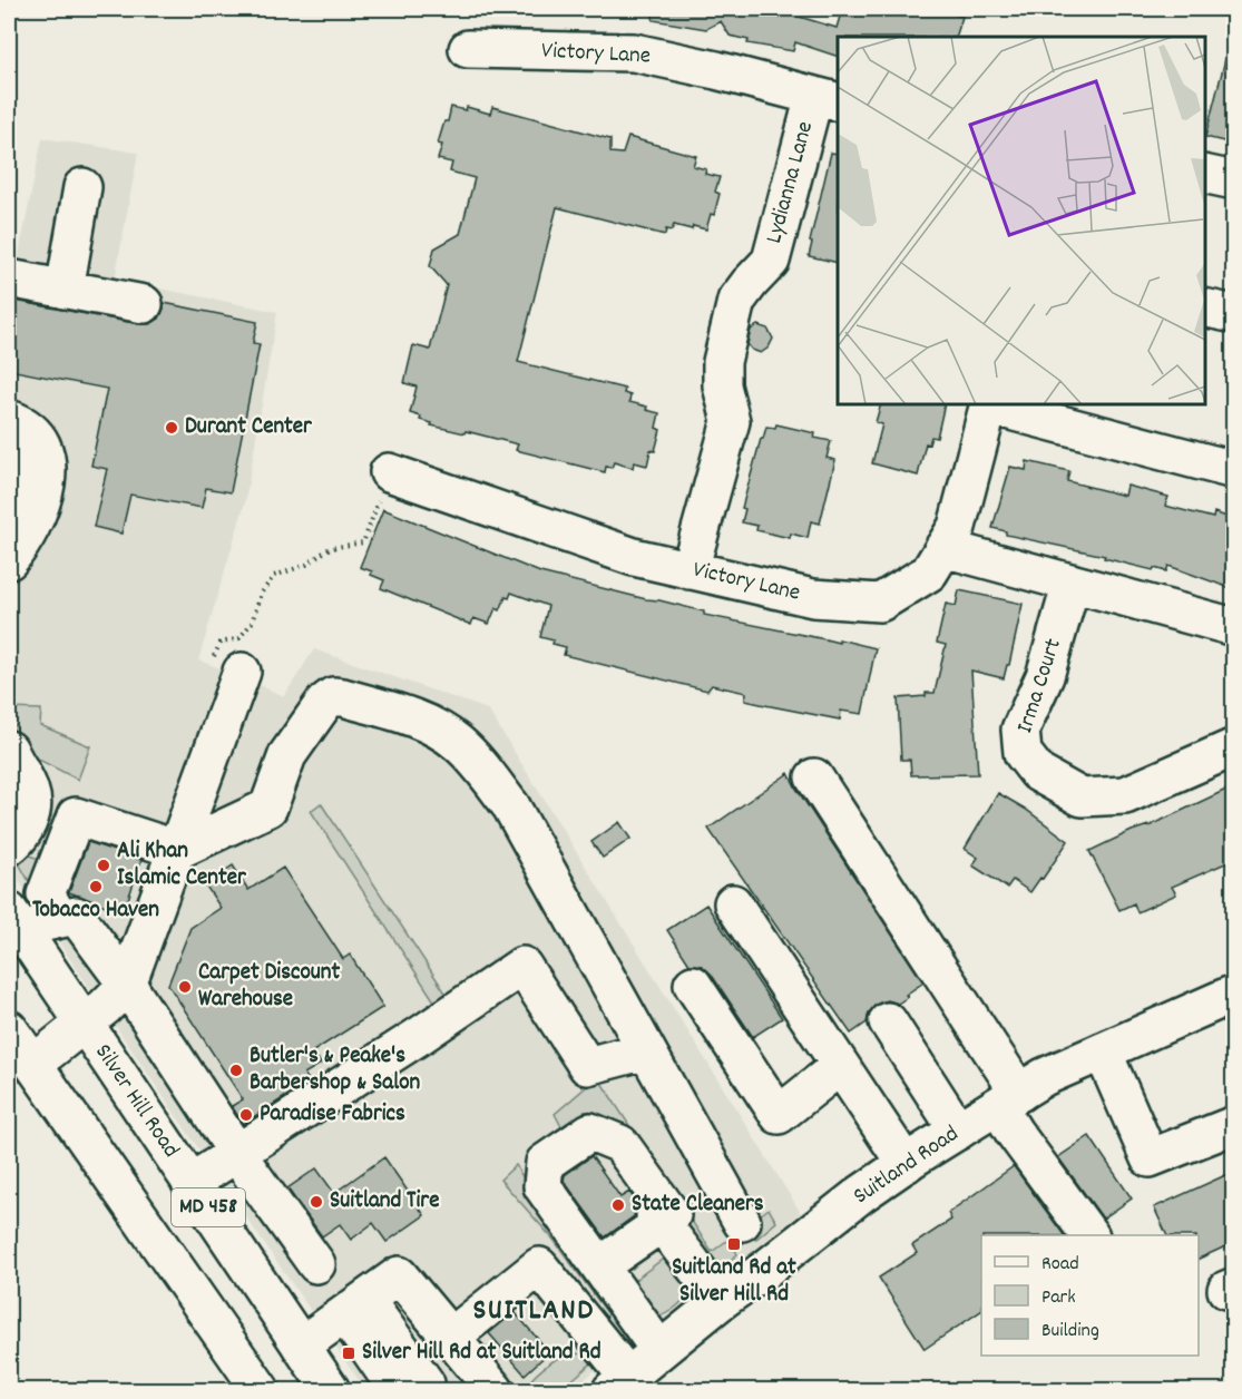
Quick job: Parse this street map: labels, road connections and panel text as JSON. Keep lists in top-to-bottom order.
{
  "streets": {
    "street": [
      "Victory Lane",
      "Lydianna Lane",
      "Irma Court",
      "Silver Hill Road",
      "Suitland Road",
      "MD 458"
    ]
  },
  "crossings": [
    ["Victory Lane", "Lydianna Lane"]
  ],
  "districts": ["SUITLAND"],
  "places": {
    "other": [
      "Durant Center",
      "Ali Khan Islamic Center",
      "Tobacco Haven",
      "Carpet Discount Warehouse",
      "Butler's & Peake's Barbershop & Salon",
      "Paradise Fabrics",
      "Suitland Tire",
      "State Cleaners"
    ],
    "transit": ["Suitland Rd at Silver Hill Rd", "Silver Hill Rd at Suitland Rd"]
  },
  "legend": ["Road", "Park", "Building"]
}
